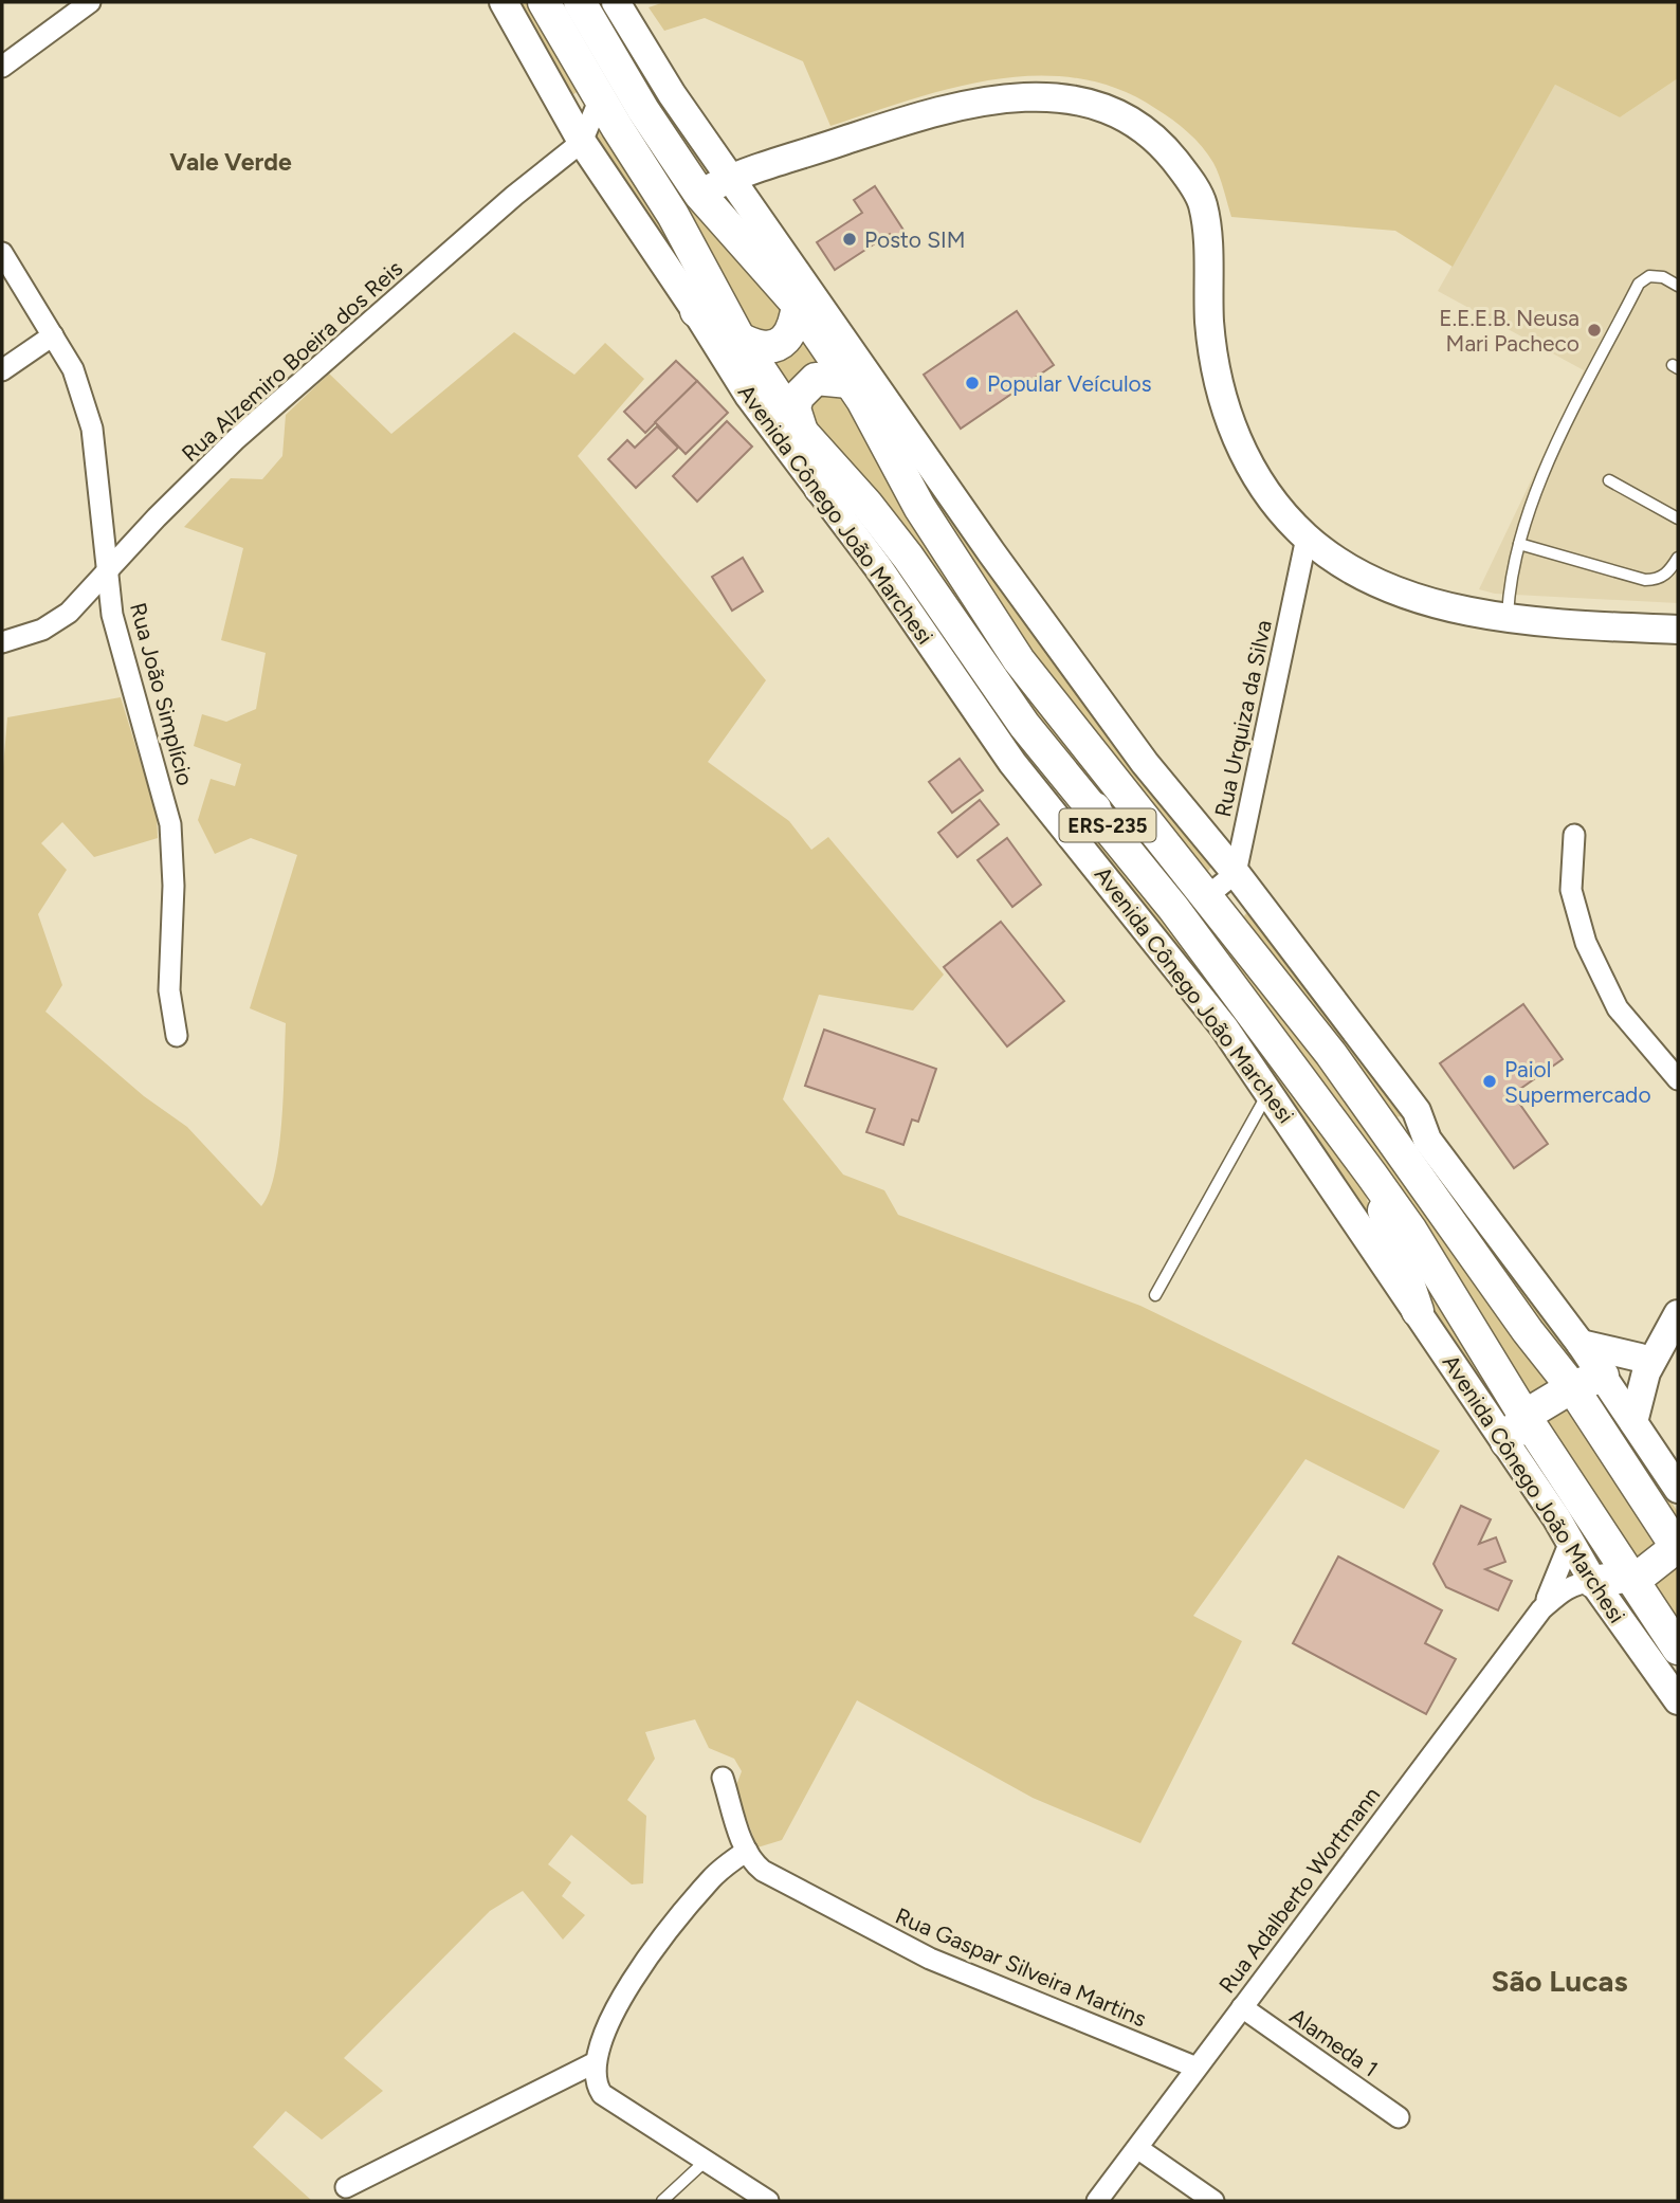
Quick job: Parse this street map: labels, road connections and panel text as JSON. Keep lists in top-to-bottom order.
{
  "streets": {
    "main road": ["Avenida Cônego João Marchesi", "ERS-235"],
    "street": [
      "Rua Alzemiro Boeira dos Reis",
      "Rua João Simplício",
      "Rua Urquiza da Silva",
      "Rua Adalberto Wortmann",
      "Rua Gaspar Silveira Martins",
      "Alameda 1"
    ]
  },
  "crossings": [
    ["Rua Alzemiro Boeira dos Reis", "Avenida Cônego João Marchesi"],
    ["Rua Alzemiro Boeira dos Reis", "Rua João Simplício"],
    ["Avenida Cônego João Marchesi", "Rua Adalberto Wortmann"],
    ["Rua Adalberto Wortmann", "Rua Gaspar Silveira Martins"],
    ["Rua Adalberto Wortmann", "Alameda 1"]
  ],
  "districts": ["Vale Verde", "São Lucas"],
  "places": [
    "Posto SIM",
    "E.E.E.B. Neusa Mari Pacheco",
    "Popular Veículos",
    "Paiol Supermercado"
  ]
}
